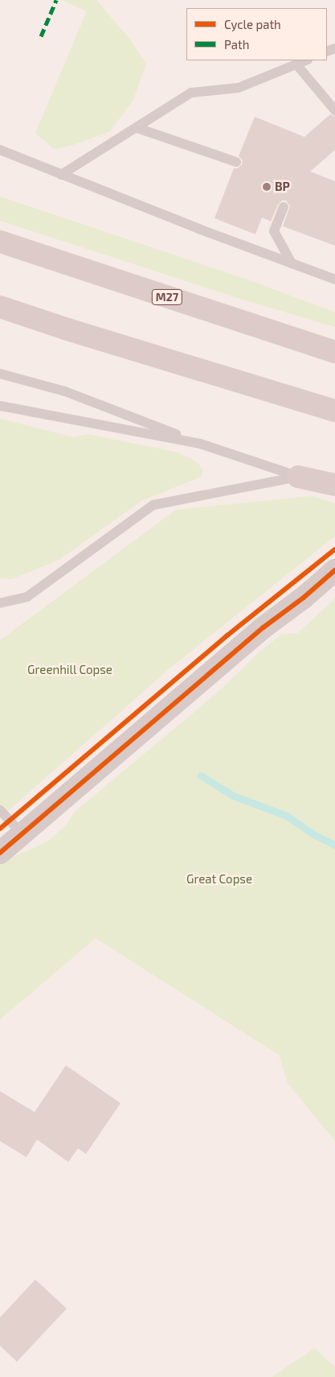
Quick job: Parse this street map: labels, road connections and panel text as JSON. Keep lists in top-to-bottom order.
{
  "streets": {
    "highway": ["M27"]
  },
  "parks": ["Greenhill Copse", "Great Copse"],
  "places": ["BP"],
  "legend": ["Cycle path", "Path"]
}
